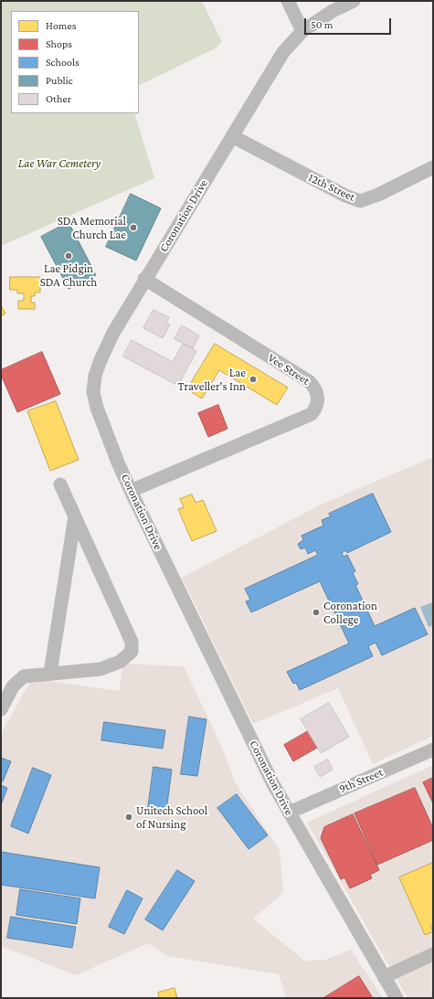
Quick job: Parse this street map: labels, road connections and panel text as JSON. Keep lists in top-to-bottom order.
{
  "streets": {
    "street": [
      "12th Street",
      "Coronation Drive",
      "Vee Street",
      "9th Street"
    ]
  },
  "crossings": [
    ["12th Street", "Coronation Drive"],
    ["Coronation Drive", "Vee Street"],
    ["Coronation Drive", "9th Street"]
  ],
  "parks": ["Lae War Cemetery"],
  "places": [
    "SDA Memorial Church Lae",
    "Lae Pidgin SDA Church",
    "Lae Traveller's Inn",
    "Coronation College",
    "Unitech School of Nursing"
  ],
  "legend": [
    "Homes",
    "Shops",
    "Schools",
    "Public",
    "Other"
  ],
  "scale_bar": "50 m"
}
